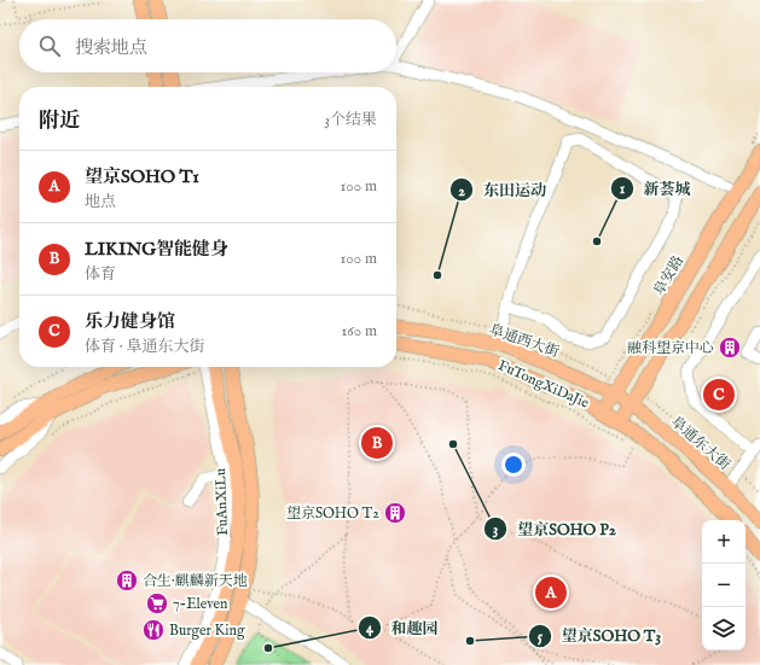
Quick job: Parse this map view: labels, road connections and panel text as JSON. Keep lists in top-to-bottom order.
{
  "streets": {
    "main road": [
      "阜安路",
      "阜通西大街",
      "FuTongXiDaJie",
      "阜通东大街",
      "FuAnXiLu"
    ]
  },
  "crossings": [
    ["阜安路", "阜通西大街"],
    ["阜安路", "FuTongXiDaJie"],
    ["阜安路", "阜通东大街"],
    ["阜通西大街", "阜通东大街"]
  ],
  "places": {
    "other": [
      "新荟城",
      "东田运动",
      "望京SOHO P2",
      "望京SOHO T3",
      "和趣园"
    ],
    "building": ["融科望京中心", "望京SOHO T2", "合生·麒麟新天地"],
    "supermarket": ["7-Eleven"],
    "restaurant": ["Burger King"]
  },
  "page": {
    "search": "搜索地点",
    "heading": ["附近", "3个结果"],
    "list": [
      {
        "mark": "A",
        "name": "望京SOHO T1",
        "note": "地点",
        "value": "100 m"
      },
      {
        "mark": "B",
        "name": "LIKING智能健身",
        "note": "体育",
        "value": "100 m"
      },
      {
        "mark": "C",
        "name": "乐力健身馆",
        "note": "体育 · 阜通东大街",
        "value": "160 m"
      }
    ],
    "pins": ["C", "B", "A"],
    "map_buttons": ["+", "−"]
  }
}
